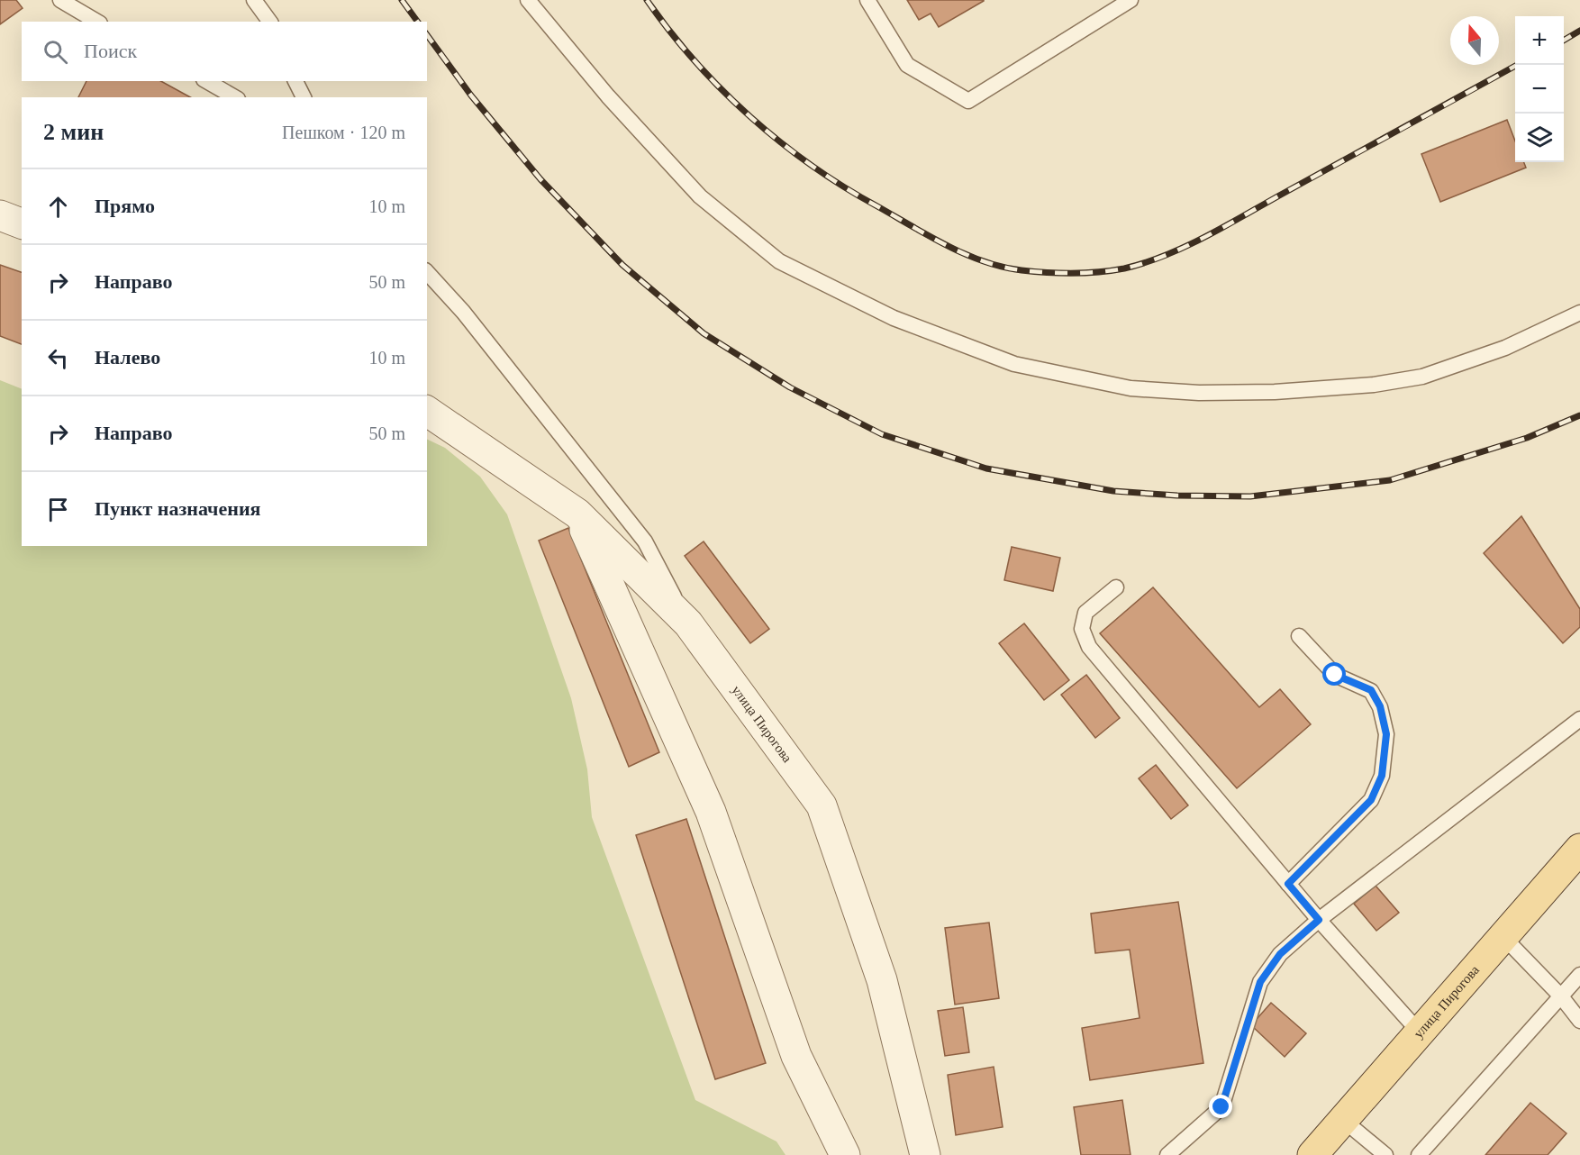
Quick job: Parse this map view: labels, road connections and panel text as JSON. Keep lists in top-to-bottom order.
{
  "streets": {
    "main road": ["улица Пирогова"]
  },
  "north": "top",
  "page": {
    "map_buttons": ["+", "−"],
    "search": "Поиск",
    "heading": ["2 мин", "Пешком · 120 m"],
    "list": [
      ["Прямо", "10 m"],
      ["Направо", "50 m"],
      ["Налево", "10 m"],
      ["Направо", "50 m"],
      "Пункт назначения"
    ]
  }
}
